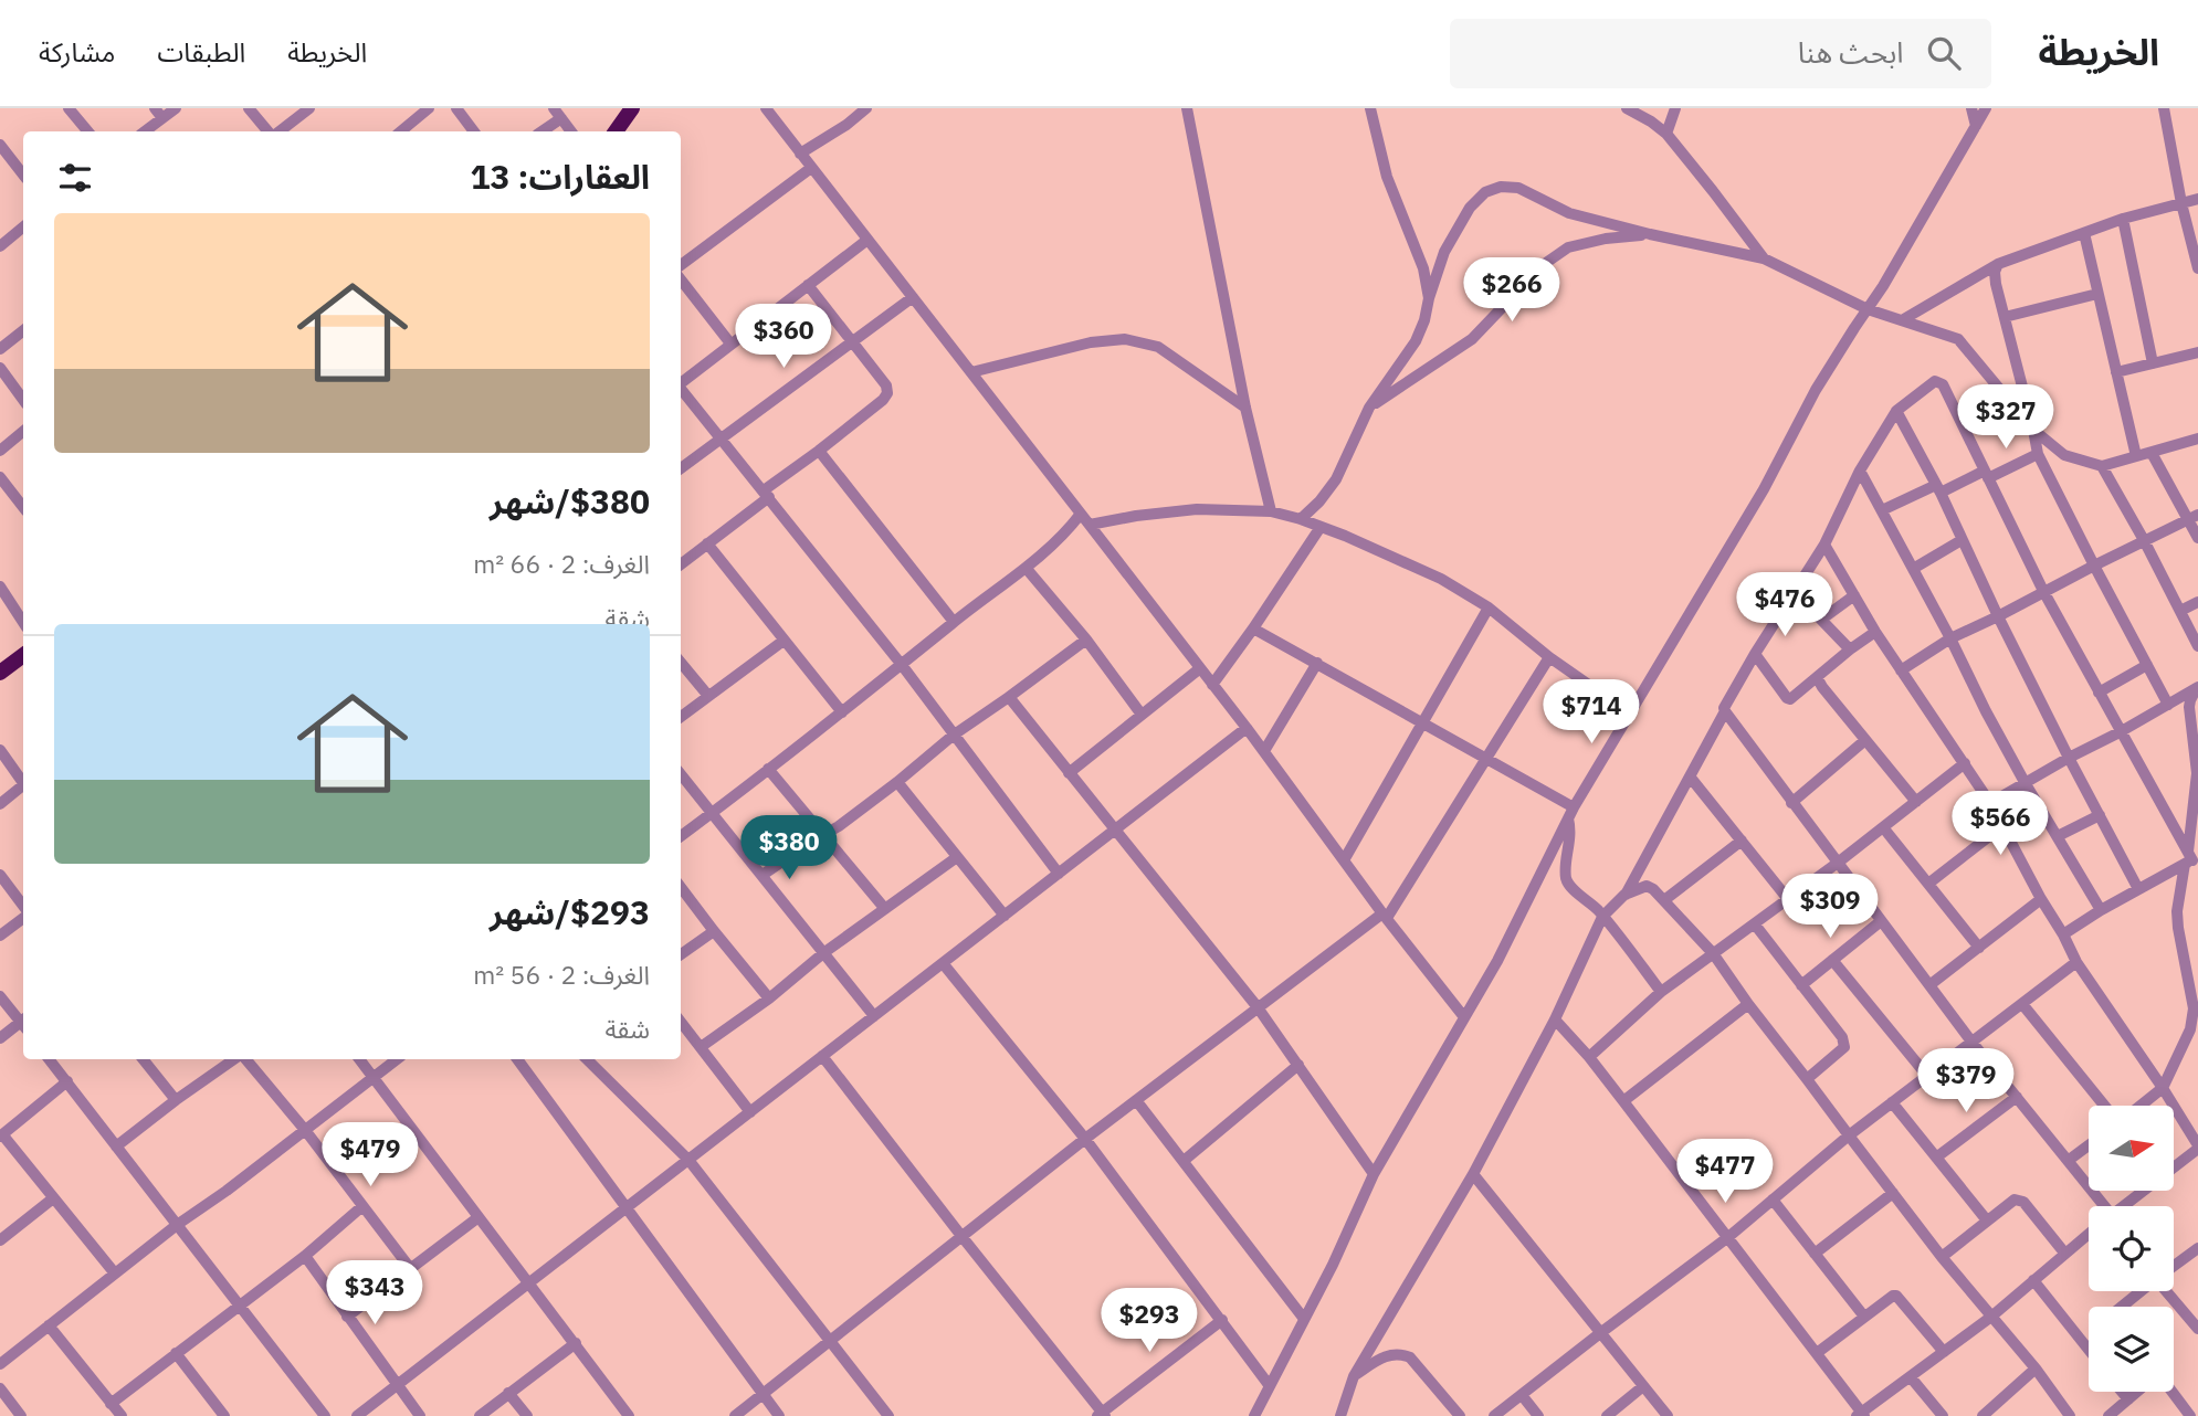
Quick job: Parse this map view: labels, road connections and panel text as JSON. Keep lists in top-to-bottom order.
{
  "north": "right",
  "page": {
    "header": "الخريطة",
    "search": "ابحث هنا",
    "nav": ["الخريطة", "الطبقات", "مشاركة"],
    "heading": "العقارات: 13",
    "list": [
      {
        "name": "$380/شهر",
        "note": "الغرف: 2 · 66 m² · شقة"
      },
      {
        "name": "$293/شهر",
        "note": "الغرف: 2 · 56 m² · شقة"
      }
    ],
    "price": [
      "$266",
      "$360",
      "$327",
      "$476",
      "$714",
      "$566",
      "$380",
      "$309",
      "$379",
      "$479",
      "$477",
      "$343",
      "$293"
    ]
  }
}
